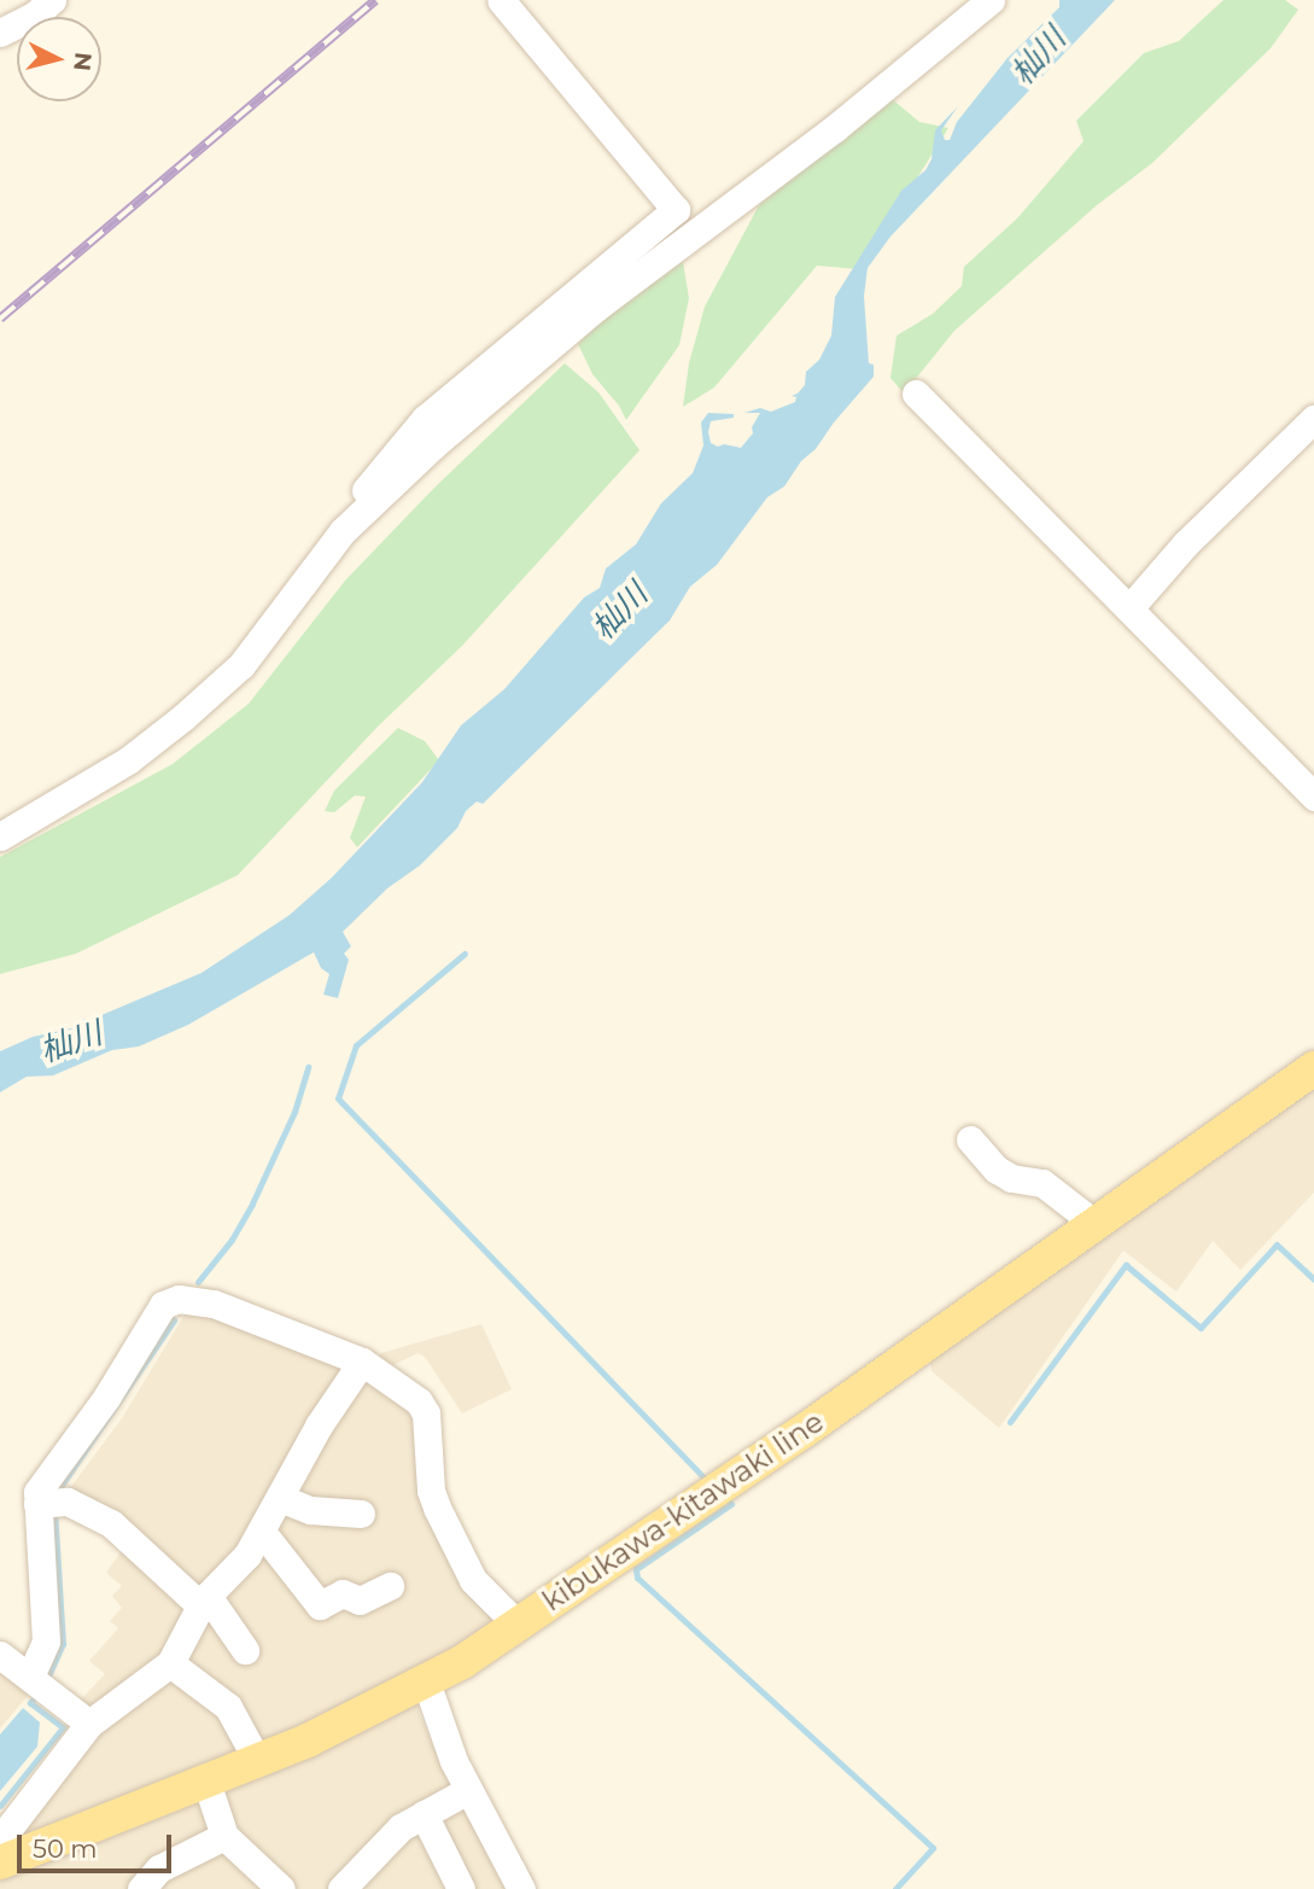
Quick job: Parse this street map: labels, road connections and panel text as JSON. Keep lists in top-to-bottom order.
{
  "streets": {
    "main road": ["kibukawa-kitawaki line"]
  },
  "water": ["杣川"],
  "scale_bar": "50 m",
  "north": "right"
}
